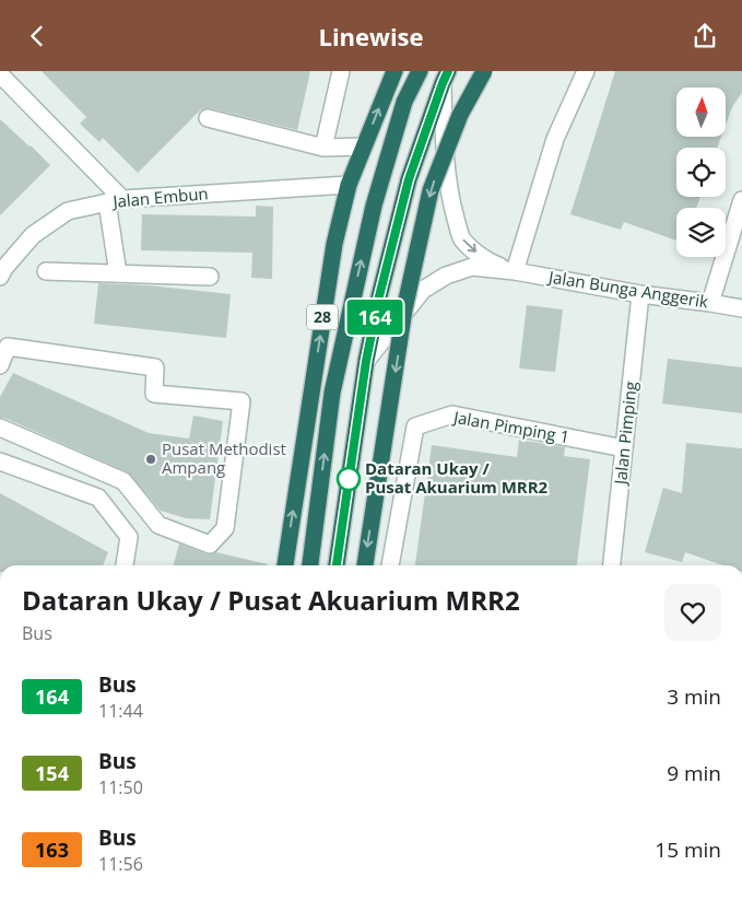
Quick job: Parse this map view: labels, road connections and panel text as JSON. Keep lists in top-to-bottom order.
{
  "streets": {
    "highway": ["28"],
    "street": [
      "Jalan Embun",
      "Jalan Bunga Anggerik",
      "Jalan Pimping 1",
      "Jalan Pimping"
    ]
  },
  "crossings": [
    ["Jalan Embun", "28"],
    ["Jalan Bunga Anggerik", "Jalan Pimping"],
    ["Jalan Pimping 1", "Jalan Pimping"]
  ],
  "places": ["Pusat Methodist Ampang", "Dataran Ukay / Pusat Akuarium MRR2"],
  "lines": ["bus line 164"],
  "north": "top",
  "page": {
    "header": "Linewise",
    "on_map": "164",
    "heading": ["Dataran Ukay / Pusat Akuarium MRR2", "Bus"],
    "list": [
      {
        "mark": "164",
        "name": "Bus",
        "note": "11:44",
        "value": "3 min"
      },
      {
        "mark": "154",
        "name": "Bus",
        "note": "11:50",
        "value": "9 min"
      },
      {
        "mark": "163",
        "name": "Bus",
        "note": "11:56",
        "value": "15 min"
      }
    ]
  }
}
